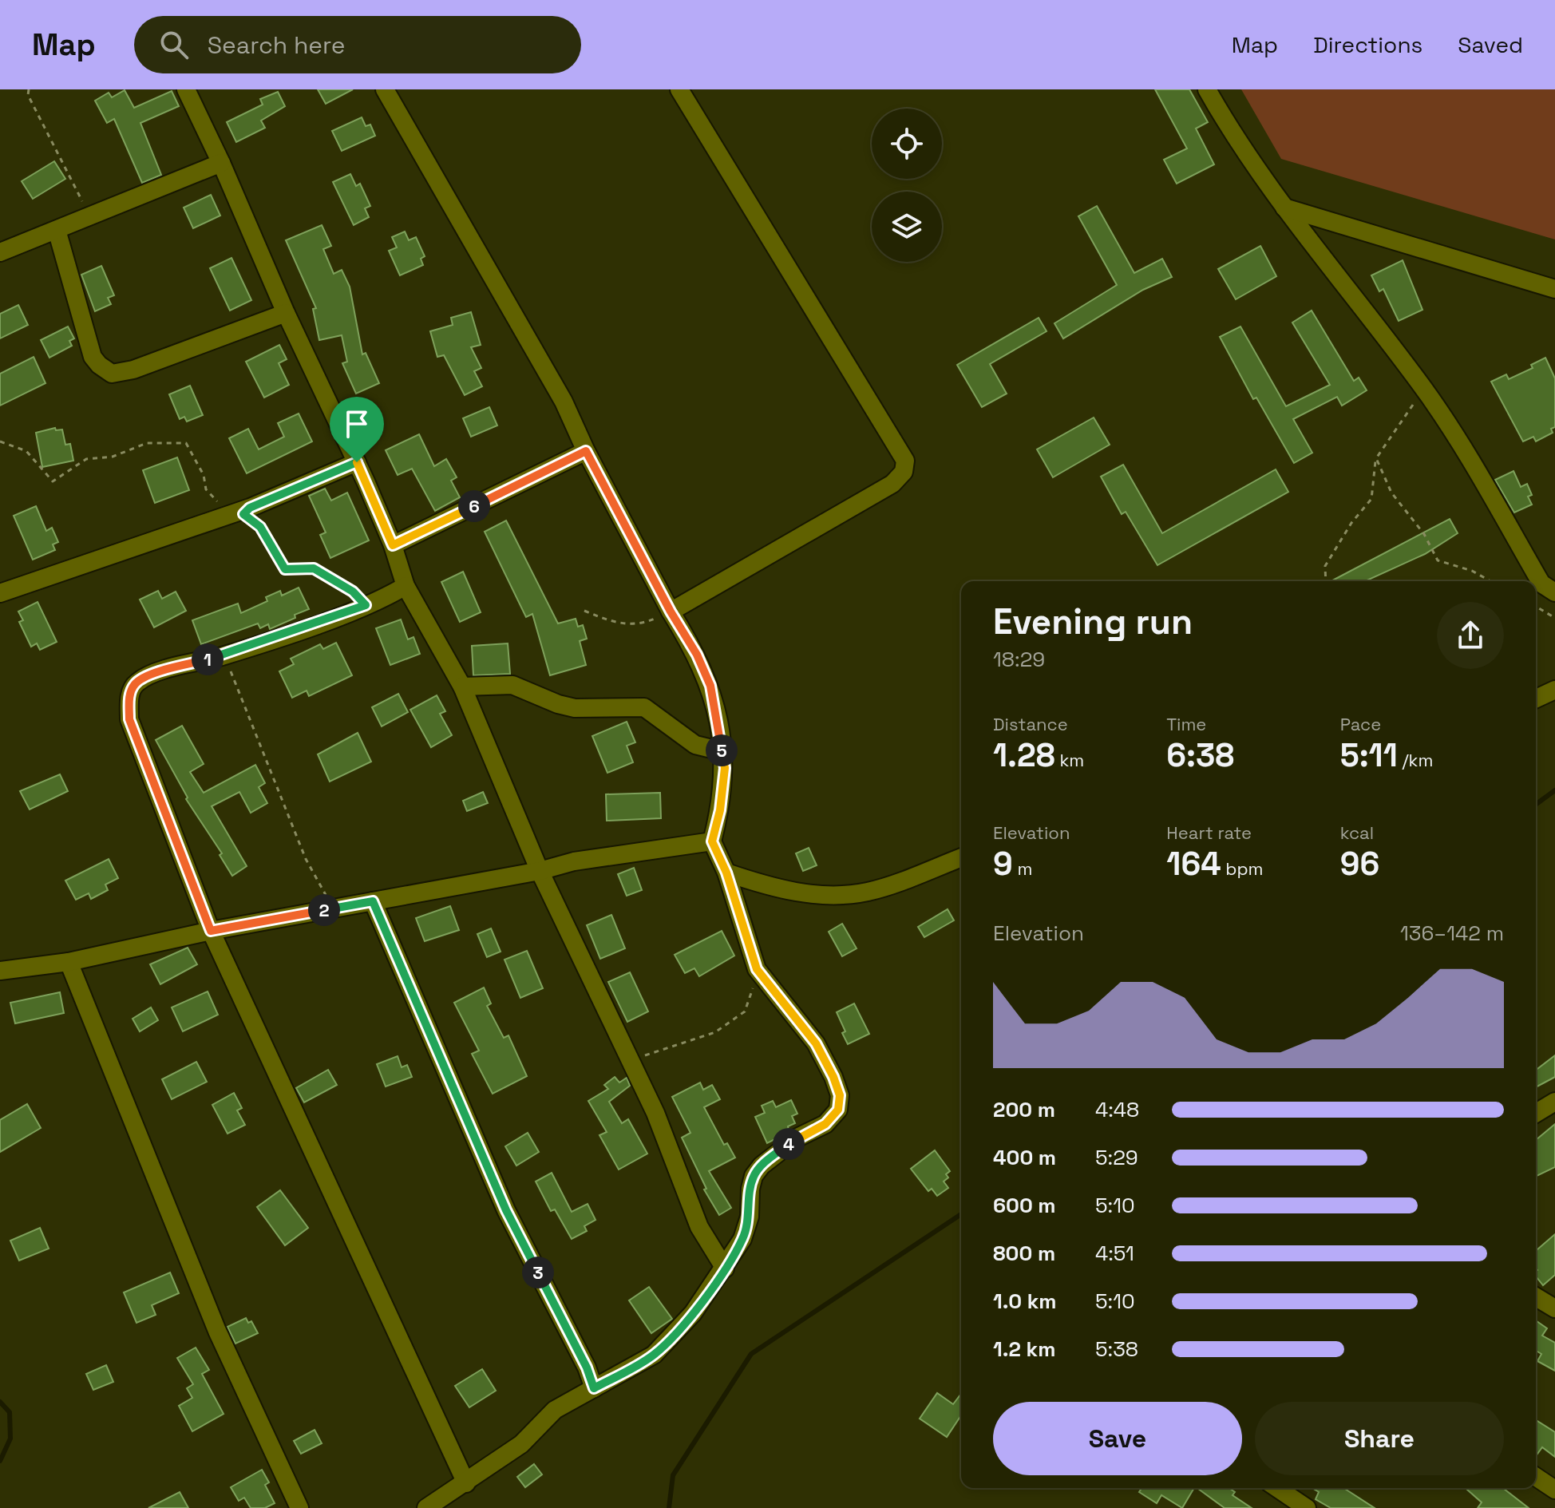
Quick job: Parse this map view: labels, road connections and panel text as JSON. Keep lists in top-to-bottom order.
{
  "page": {
    "header": "Map",
    "search": "Search here",
    "nav": ["Map", "Directions", "Saved"],
    "pins": [
      "6",
      "1",
      "5",
      "2",
      "4",
      "3"
    ],
    "heading": ["Evening run", "18:29"],
    "stats": [
      ["Distance", "1.28 km"],
      ["Time", "6:38"],
      ["Pace", "5:11 /km"],
      ["Elevation", "9 m"],
      ["Heart rate", "164 bpm"],
      ["kcal", "96"]
    ],
    "chart": ["Elevation", "136–142 m"],
    "list": [
      {
        "name": "200 m",
        "note": "4:48"
      },
      {
        "name": "400 m",
        "note": "5:29"
      },
      {
        "name": "600 m",
        "note": "5:10"
      },
      {
        "name": "800 m",
        "note": "4:51"
      },
      {
        "name": "1.0 km",
        "note": "5:10"
      },
      {
        "name": "1.2 km",
        "note": "5:38"
      }
    ],
    "buttons": ["Save", "Share"]
  }
}
